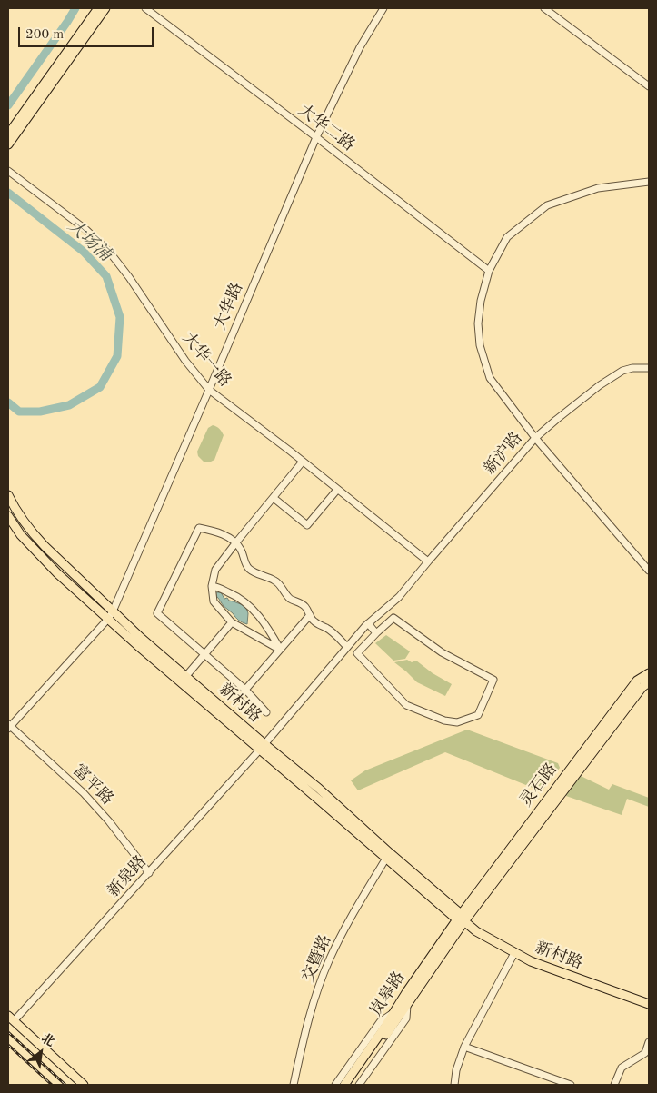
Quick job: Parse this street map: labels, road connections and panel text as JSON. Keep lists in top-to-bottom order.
{
  "streets": {
    "main road": ["新村路", "灵石路", "岚皋路"],
    "street": [
      "大华二路",
      "大华路",
      "大华一路",
      "新沪路",
      "富平路",
      "新泉路",
      "交暨路"
    ]
  },
  "crossings": [
    ["大华二路", "大华路"],
    ["大华二路", "新沪路"],
    ["大华路", "大华一路"],
    ["大华路", "新村路"],
    ["大华路", "富平路"],
    ["大华一路", "新沪路"],
    ["新沪路", "新村路"],
    ["新沪路", "新泉路"],
    ["新村路", "灵石路"],
    ["新村路", "新泉路"],
    ["新村路", "交暨路"],
    ["新村路", "岚皋路"],
    ["富平路", "新泉路"],
    ["灵石路", "岚皋路"]
  ],
  "water": ["大场浦"],
  "scale_bar": "200 m",
  "north": "top right"
}
